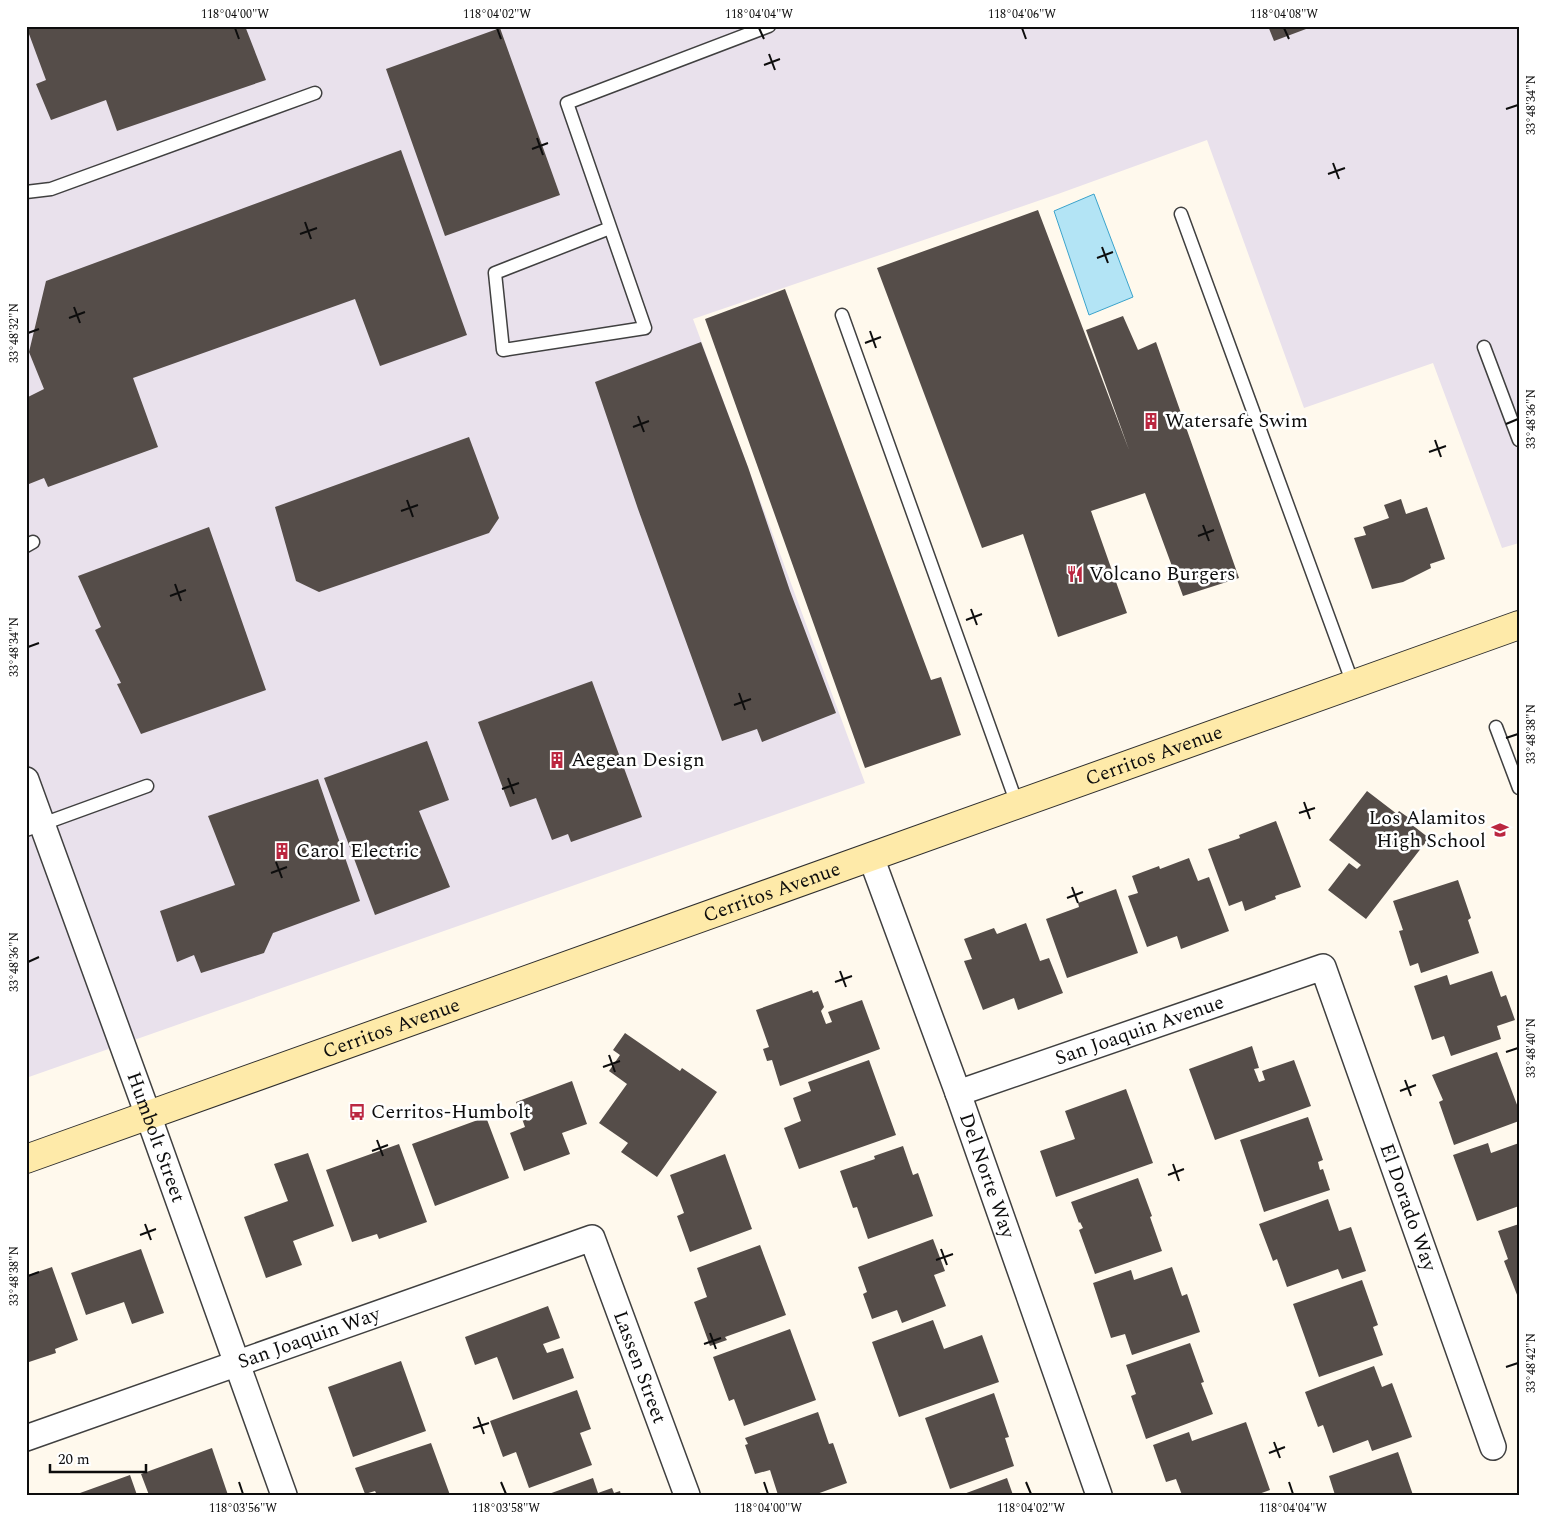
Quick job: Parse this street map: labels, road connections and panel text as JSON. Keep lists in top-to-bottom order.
{
  "streets": {
    "main road": ["Cerritos Avenue"],
    "street": [
      "San Joaquin Avenue",
      "Humbolt Street",
      "Del Norte Way",
      "El Dorado Way",
      "San Joaquin Way",
      "Lassen Street"
    ]
  },
  "crossings": [
    ["Cerritos Avenue", "Humbolt Street"],
    ["Cerritos Avenue", "Del Norte Way"],
    ["San Joaquin Avenue", "Del Norte Way"],
    ["San Joaquin Avenue", "El Dorado Way"],
    ["Humbolt Street", "San Joaquin Way"],
    ["San Joaquin Way", "Lassen Street"]
  ],
  "places": {
    "building": ["Watersafe Swim", "Aegean Design", "Carol Electric"],
    "restaurant": ["Volcano Burgers"],
    "school or university": ["Los Alamitos High School"],
    "bus stop": ["Cerritos-Humbolt"]
  },
  "scale_bar": "20 m",
  "coordinates": [
    "118°04'00\"W",
    "118°04'02\"W",
    "118°04'04\"W",
    "118°04'06\"W",
    "118°04'08\"W",
    "33°48'34\"N",
    "33°48'32\"N",
    "33°48'36\"N",
    "33°48'38\"N",
    "33°48'40\"N",
    "33°48'42\"N",
    "118°03'56\"W",
    "118°03'58\"W"
  ]
}
